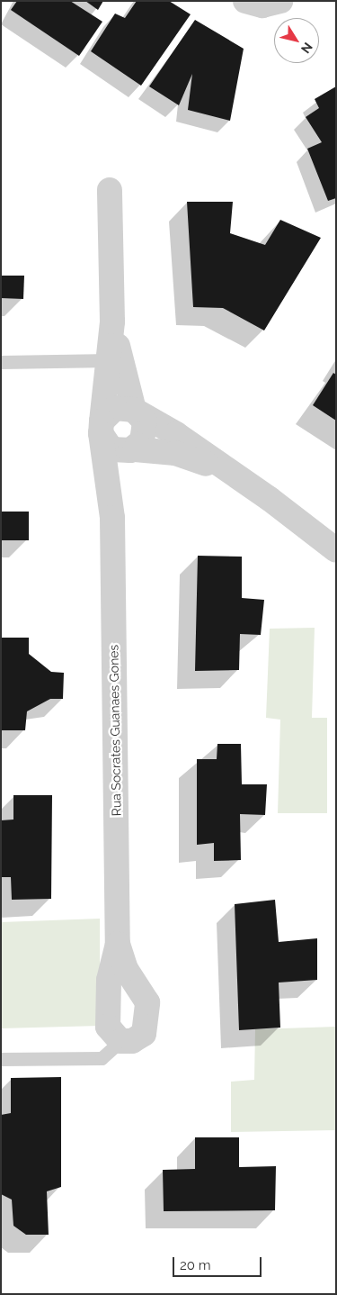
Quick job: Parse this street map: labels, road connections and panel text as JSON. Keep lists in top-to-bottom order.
{
  "streets": {
    "street": ["Rua Socrates Guanaes Gones"]
  },
  "scale_bar": "20 m",
  "north": "bottom right"
}
